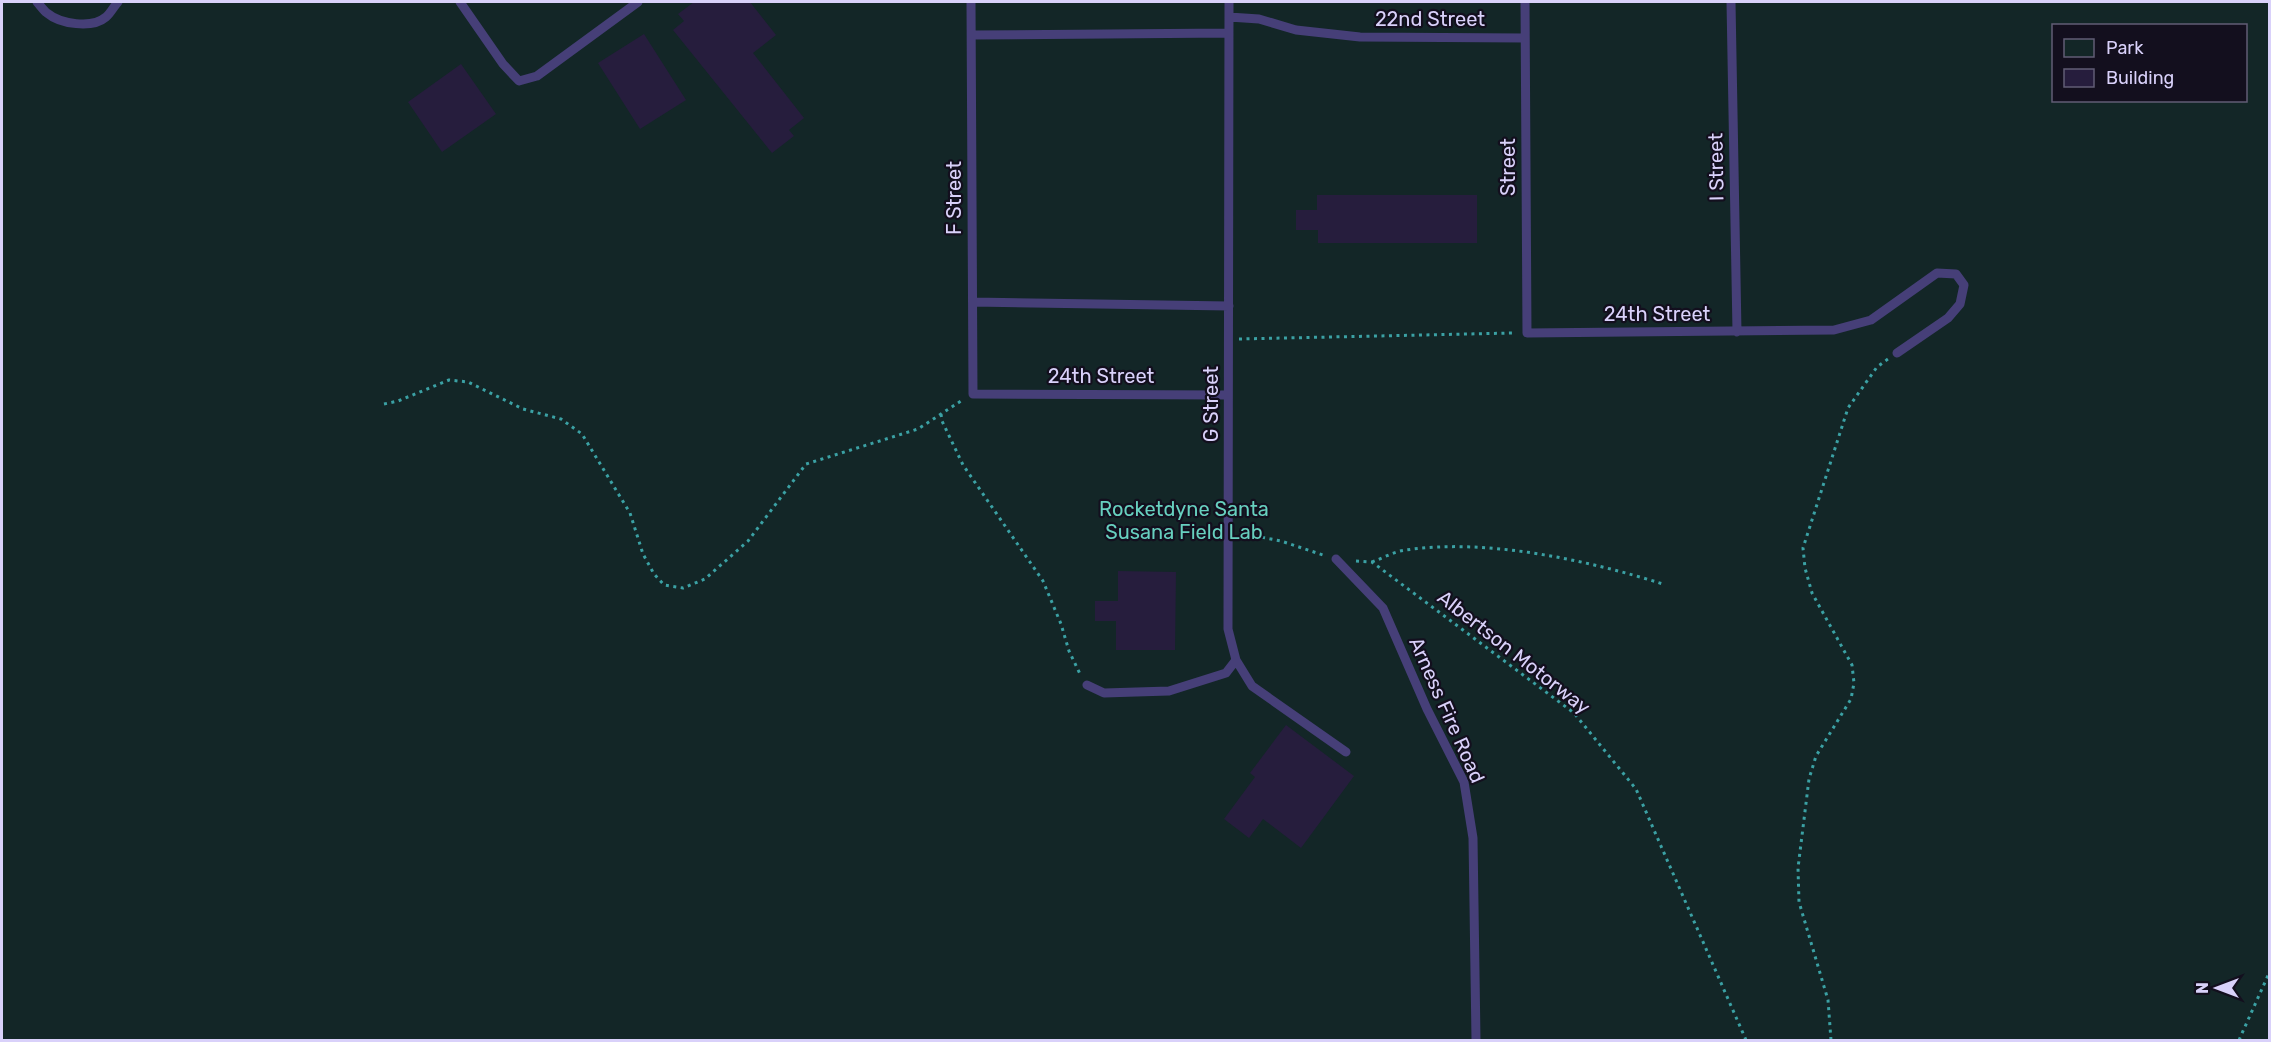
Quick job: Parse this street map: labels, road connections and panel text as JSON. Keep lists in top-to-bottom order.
{
  "streets": {
    "lane": [
      "22nd Street",
      "Street",
      "I Street",
      "F Street",
      "24th Street",
      "G Street",
      "Arness Fire Road"
    ],
    "path": ["Albertson Motorway"]
  },
  "crossings": [
    ["22nd Street", "Street"],
    ["22nd Street", "G Street"],
    ["Street", "24th Street"],
    ["I Street", "24th Street"],
    ["F Street", "24th Street"],
    ["24th Street", "G Street"]
  ],
  "parks": ["Rocketdyne Santa Susana Field Lab"],
  "legend": ["Park", "Building"],
  "north": "left"
}
